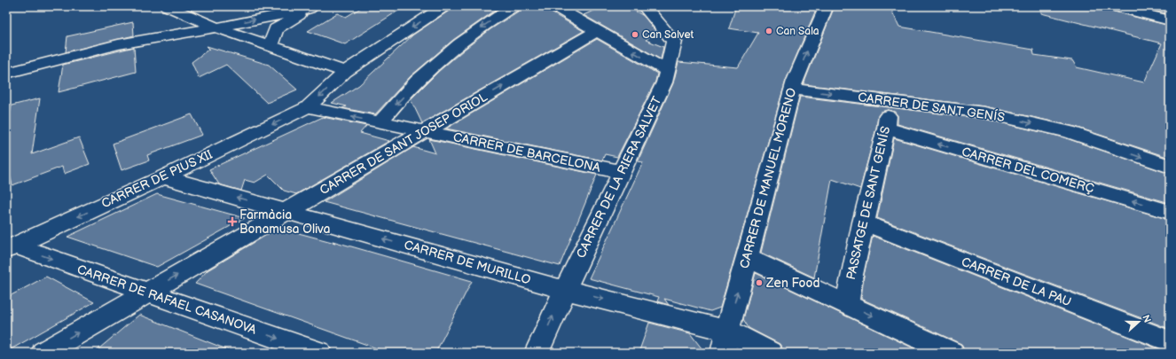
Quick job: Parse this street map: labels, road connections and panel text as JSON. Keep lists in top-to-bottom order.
{
  "streets": {
    "street": [
      "CARRER DE SANT GENÍS",
      "CARRER DE SANT JOSEP ORIOL",
      "CARRER DE BARCELONA",
      "CARRER DEL COMERÇ",
      "CARRER DE LA RIERA SALVET",
      "CARRER DE MANUEL MORENO",
      "CARRER DE PIUS XII",
      "PASSATGE DE SANT GENÍS",
      "CARRER DE MURILLO",
      "CARRER DE LA PAU",
      "CARRER DE RAFAEL CASANOVA"
    ]
  },
  "crossings": [
    ["CARRER DE SANT GENÍS", "CARRER DE MANUEL MORENO"],
    ["CARRER DE SANT GENÍS", "PASSATGE DE SANT GENÍS"],
    ["CARRER DE SANT JOSEP ORIOL", "CARRER DE BARCELONA"],
    ["CARRER DE SANT JOSEP ORIOL", "CARRER DE MURILLO"],
    ["CARRER DE SANT JOSEP ORIOL", "CARRER DE RAFAEL CASANOVA"],
    ["CARRER DE BARCELONA", "CARRER DE LA RIERA SALVET"],
    ["CARRER DE BARCELONA", "CARRER DE PIUS XII"],
    ["CARRER DEL COMERÇ", "PASSATGE DE SANT GENÍS"],
    ["CARRER DE LA RIERA SALVET", "CARRER DE MURILLO"],
    ["CARRER DE MANUEL MORENO", "CARRER DE MURILLO"],
    ["CARRER DE PIUS XII", "CARRER DE MURILLO"],
    ["CARRER DE PIUS XII", "CARRER DE RAFAEL CASANOVA"],
    ["PASSATGE DE SANT GENÍS", "CARRER DE LA PAU"]
  ],
  "one_way": [
    "CARRER DE SANT GENÍS",
    "CARRER DE SANT JOSEP ORIOL",
    "CARRER DEL COMERÇ",
    "CARRER DE MANUEL MORENO",
    "CARRER DE RAFAEL CASANOVA"
  ],
  "places": {
    "other": ["Can Sala", "Can Salvet", "Zen Food"],
    "health": ["Farmàcia Bonamusa Oliva"]
  },
  "north": "right"
}
